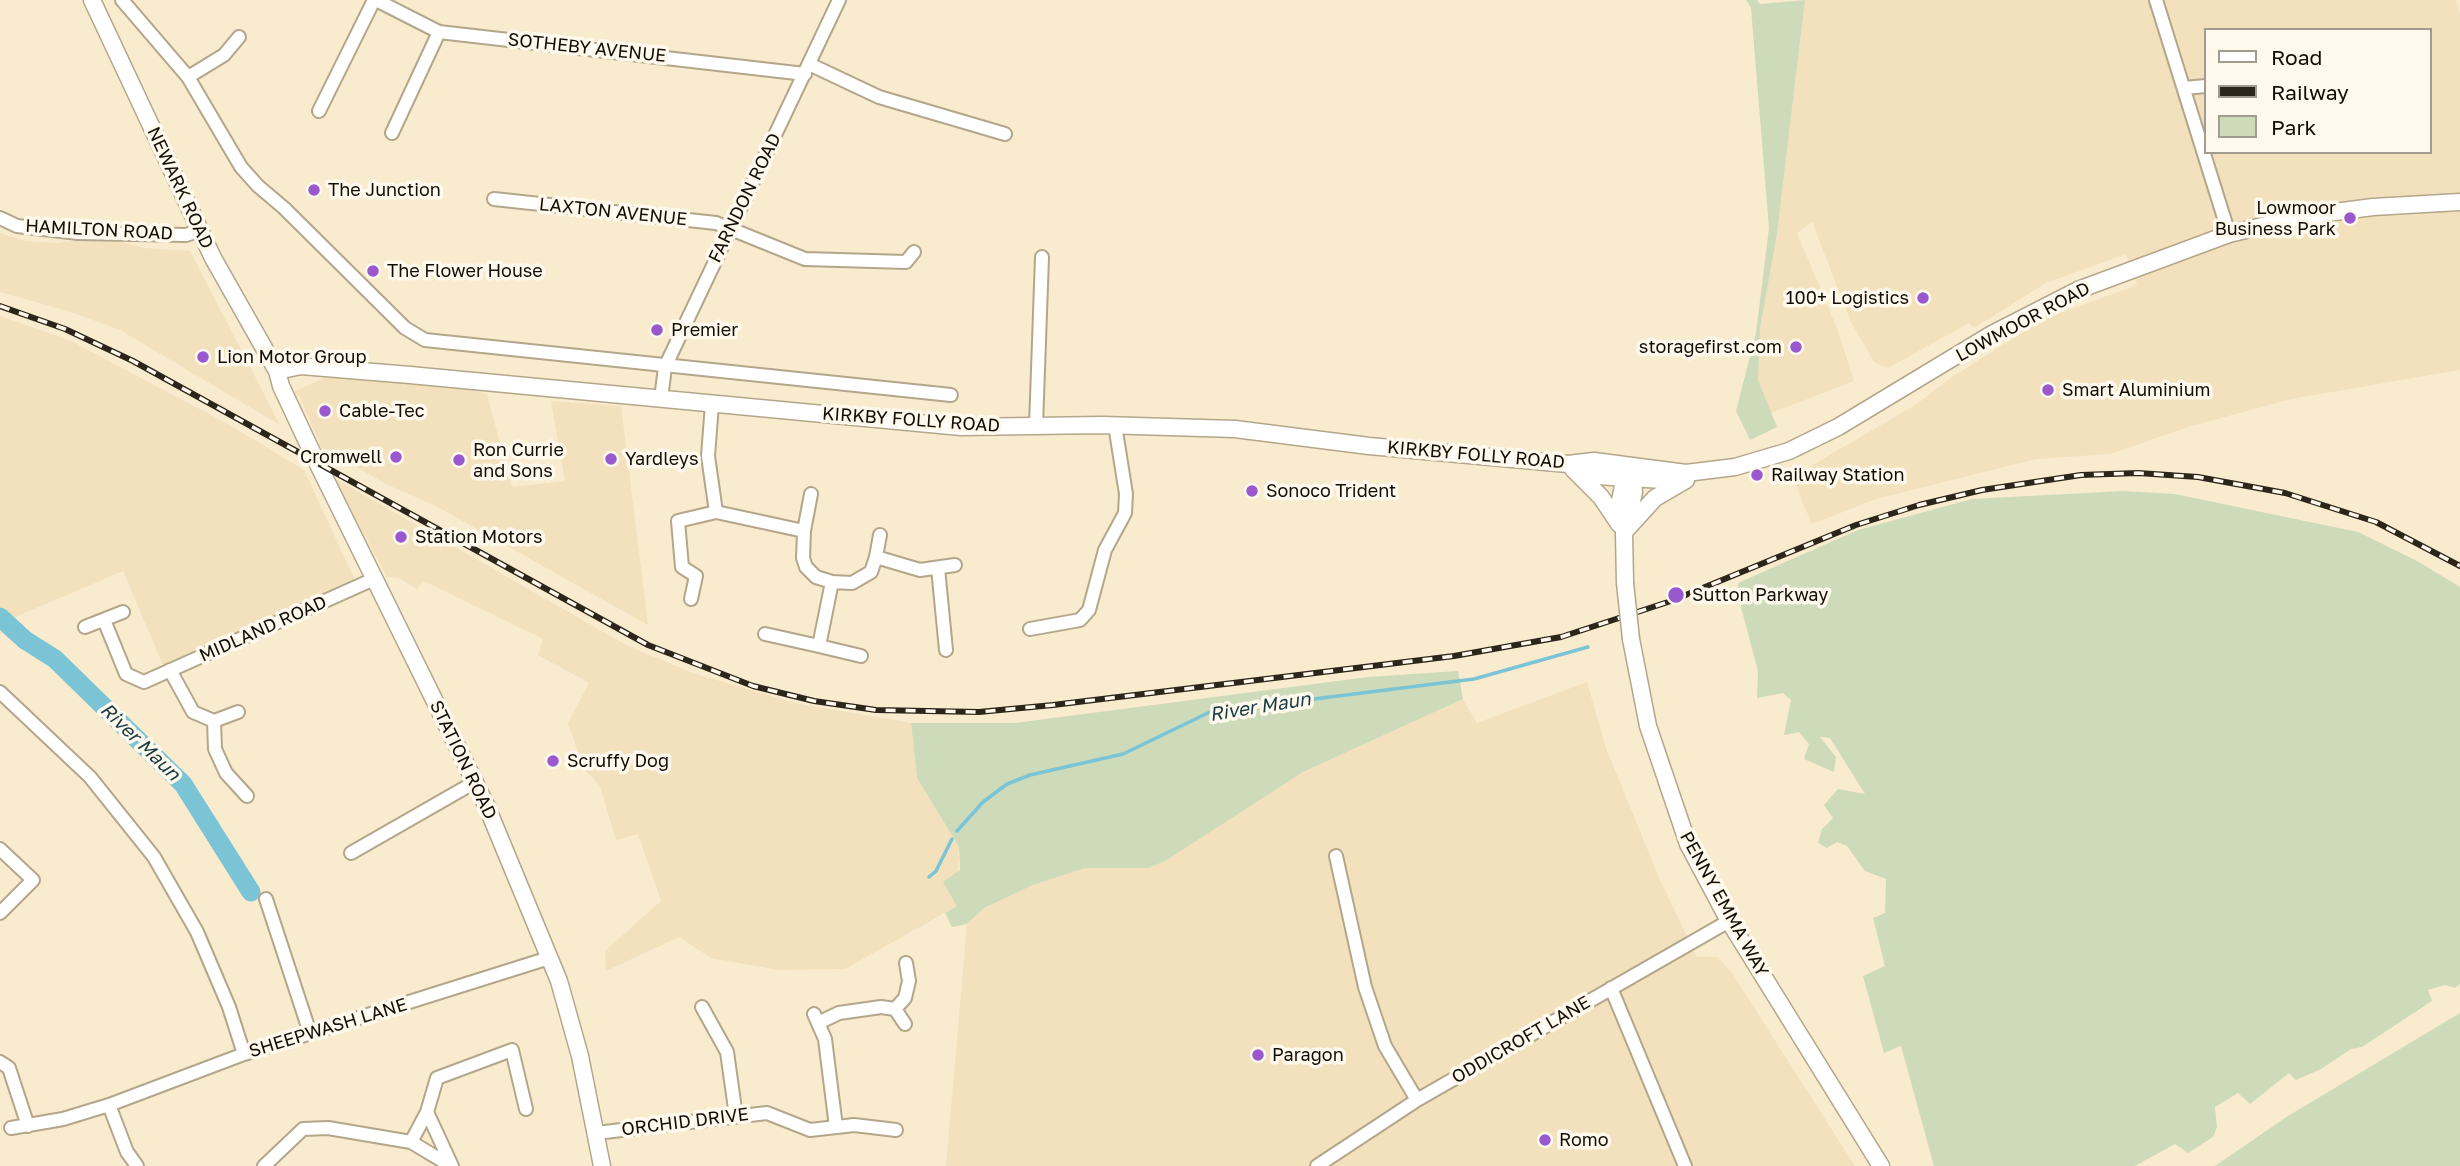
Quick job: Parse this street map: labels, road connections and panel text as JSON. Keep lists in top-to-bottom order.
{
  "streets": {
    "main road": [
      "NEWARK ROAD",
      "LOWMOOR ROAD",
      "KIRKBY FOLLY ROAD",
      "STATION ROAD",
      "PENNY EMMA WAY"
    ],
    "street": [
      "SOTHEBY AVENUE",
      "FARNDON ROAD",
      "LAXTON AVENUE",
      "HAMILTON ROAD",
      "MIDLAND ROAD",
      "SHEEPWASH LANE",
      "ODDICROFT LANE",
      "ORCHID DRIVE"
    ]
  },
  "crossings": [
    ["SOTHEBY AVENUE", "FARNDON ROAD"],
    ["NEWARK ROAD", "HAMILTON ROAD"],
    ["NEWARK ROAD", "KIRKBY FOLLY ROAD"],
    ["NEWARK ROAD", "STATION ROAD"],
    ["FARNDON ROAD", "LAXTON AVENUE"],
    ["FARNDON ROAD", "KIRKBY FOLLY ROAD"],
    ["LOWMOOR ROAD", "KIRKBY FOLLY ROAD"],
    ["LOWMOOR ROAD", "PENNY EMMA WAY"],
    ["KIRKBY FOLLY ROAD", "STATION ROAD"],
    ["MIDLAND ROAD", "STATION ROAD"],
    ["STATION ROAD", "SHEEPWASH LANE"],
    ["STATION ROAD", "ORCHID DRIVE"],
    ["PENNY EMMA WAY", "ODDICROFT LANE"]
  ],
  "water": ["River Maun"],
  "places": [
    "The Junction",
    "Lowmoor Business Park",
    "The Flower House",
    "100+ Logistics",
    "Premier",
    "storagefirst.com",
    "Lion Motor Group",
    "Smart Aluminium",
    "Cable-Tec",
    "Cromwell",
    "Yardleys",
    "Ron Currie and Sons",
    "Railway Station",
    "Sonoco Trident",
    "Station Motors",
    "Sutton Parkway",
    "Scruffy Dog",
    "Paragon",
    "Romo"
  ],
  "legend": ["Road", "Railway", "Park"]
}
